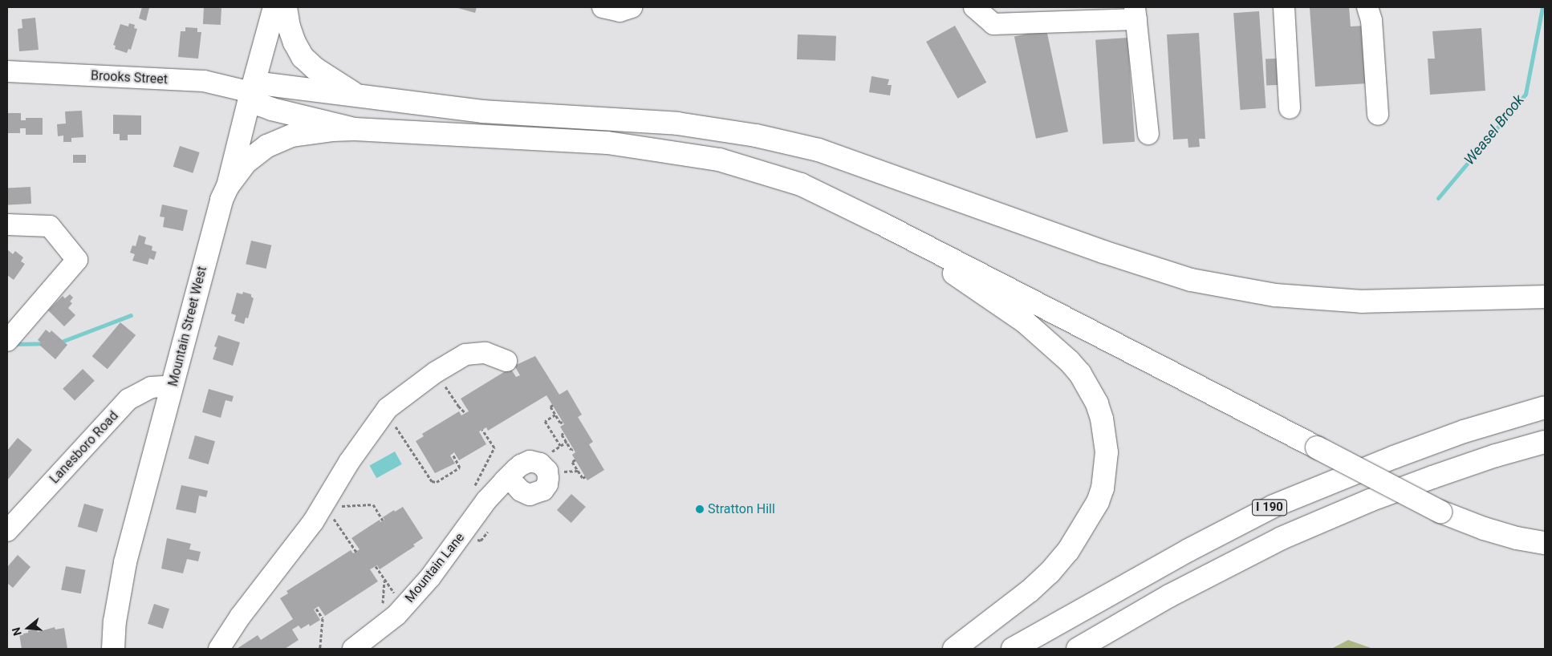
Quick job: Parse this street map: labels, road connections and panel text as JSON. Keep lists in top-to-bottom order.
{
  "streets": {
    "main road": ["Mountain Street West", "I 190"],
    "street": ["Brooks Street", "Lanesboro Road", "Mountain Lane"]
  },
  "crossings": [
    ["Brooks Street", "Mountain Street West"],
    ["Mountain Street West", "Lanesboro Road"]
  ],
  "water": ["Weasel Brook"],
  "places": ["Stratton Hill"],
  "north": "left"
}
